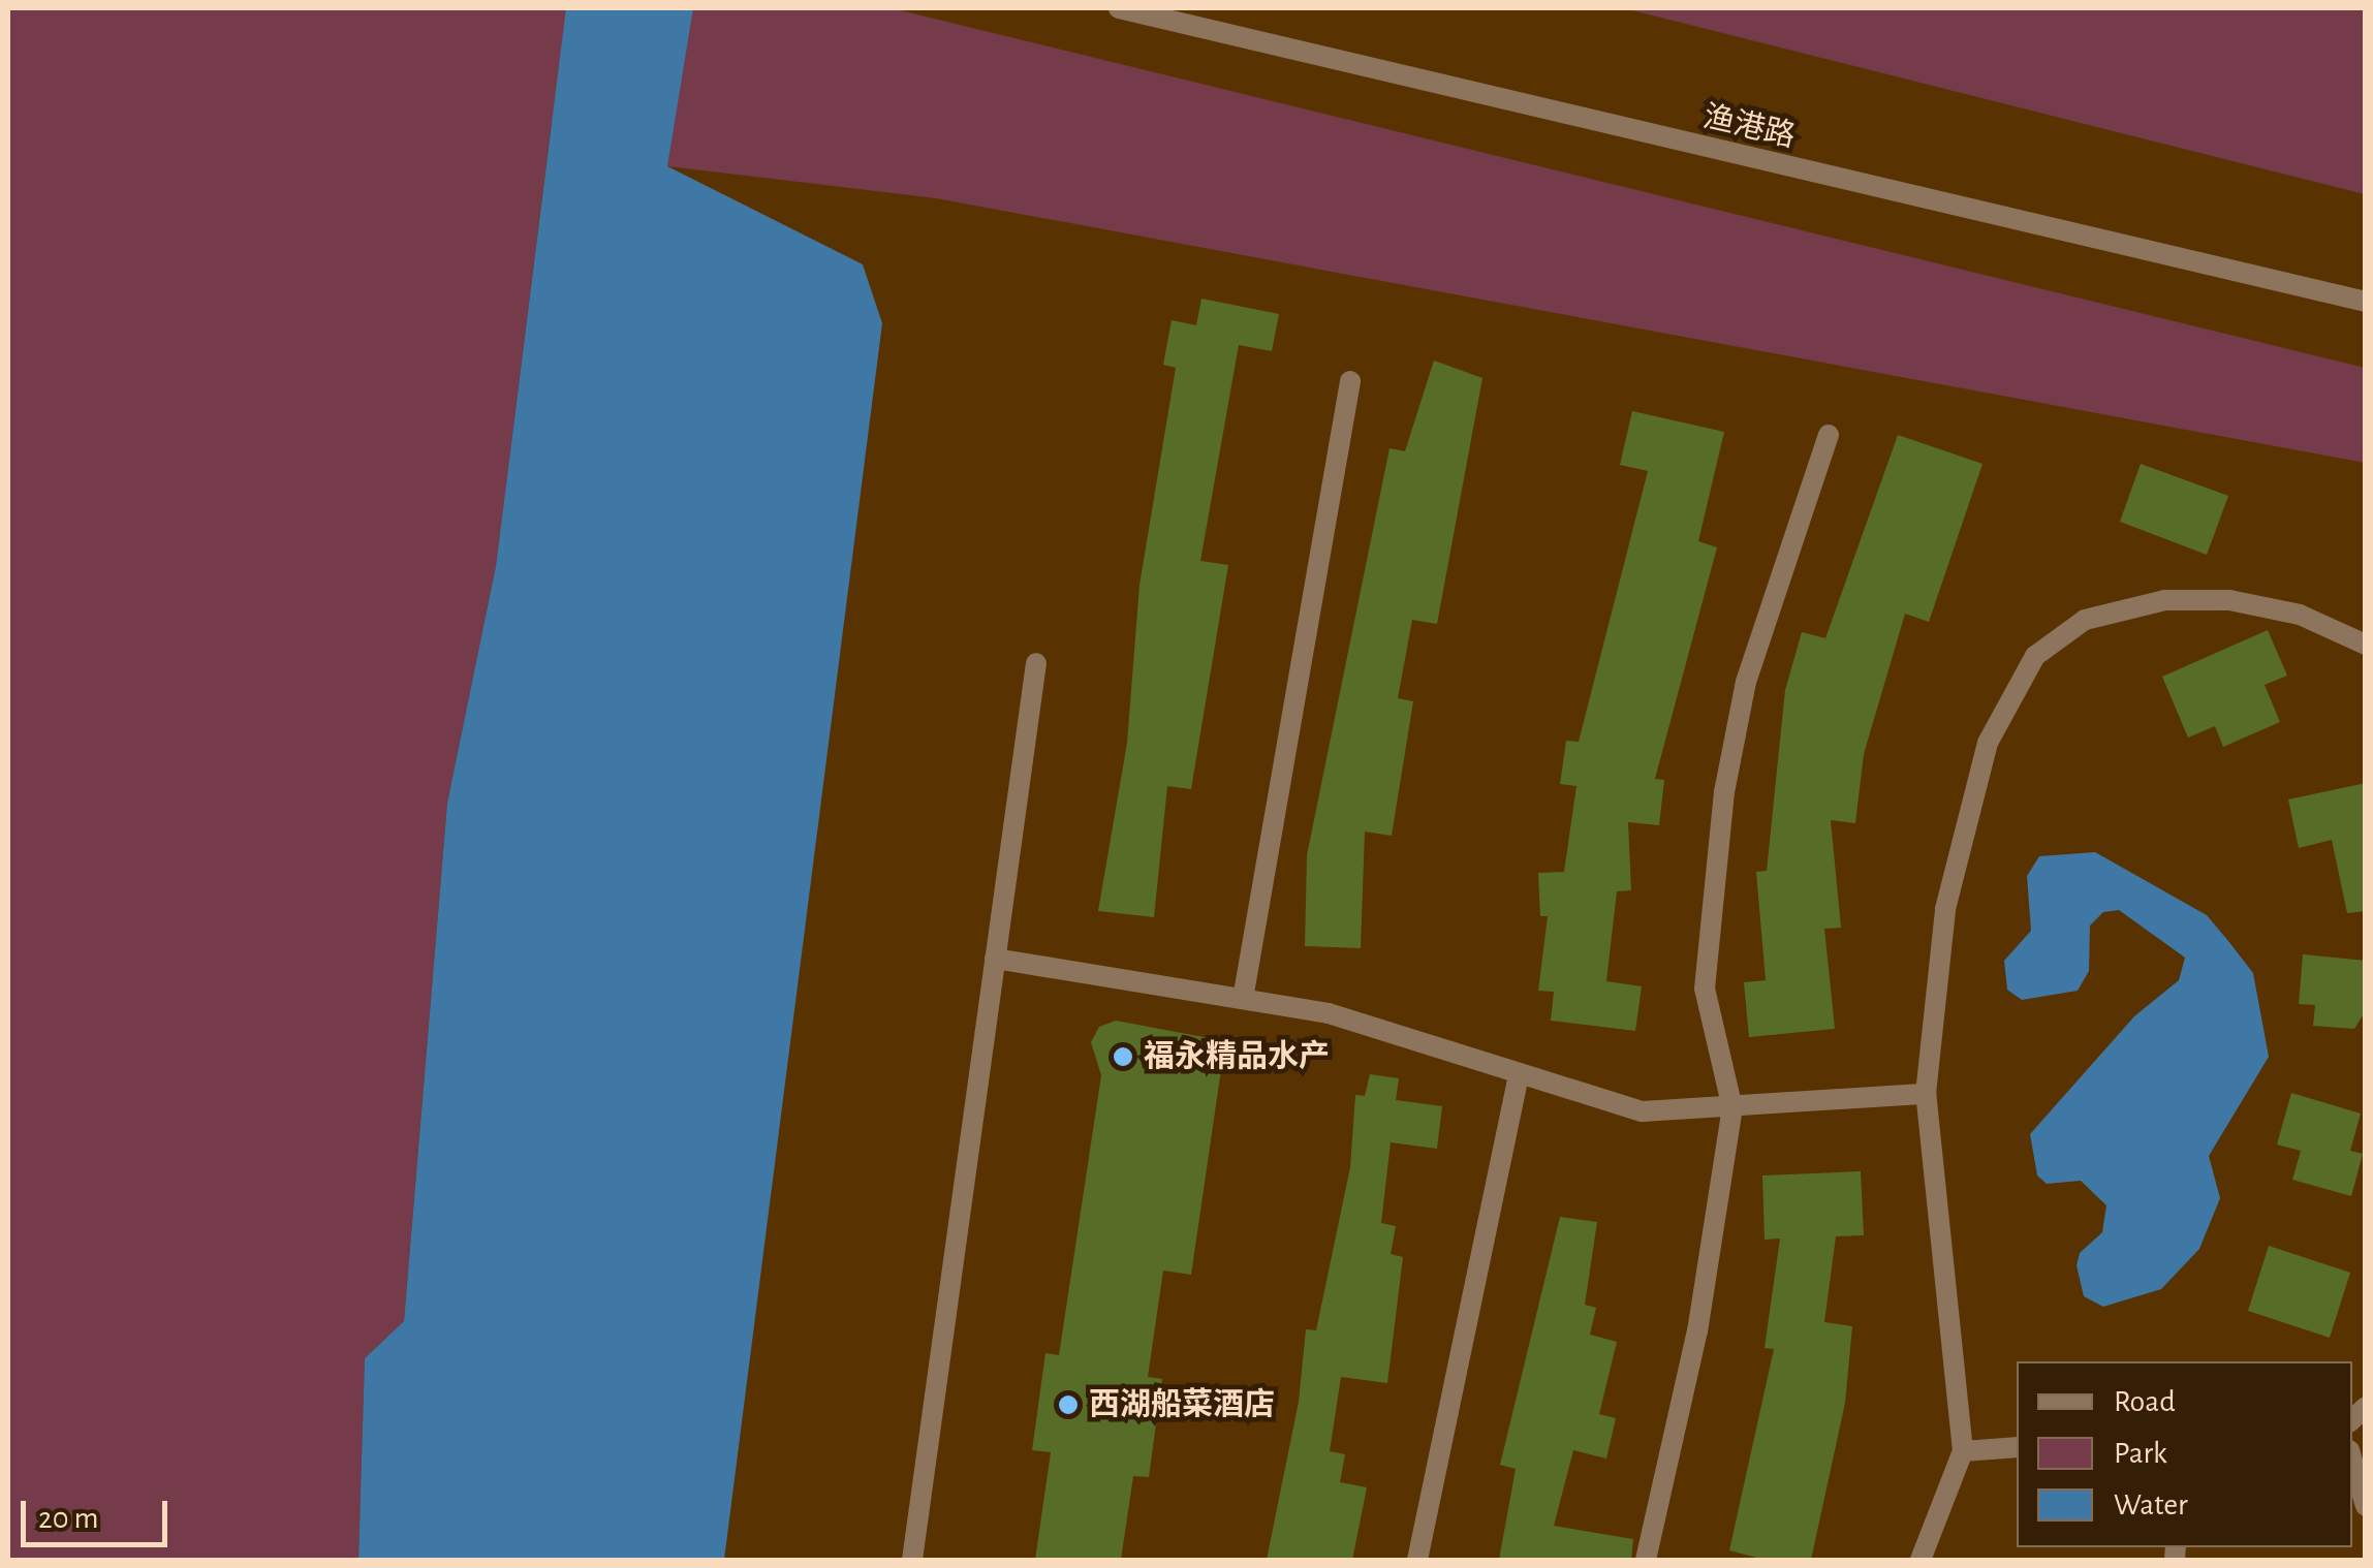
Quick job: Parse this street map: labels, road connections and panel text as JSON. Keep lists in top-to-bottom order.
{
  "streets": {
    "street": ["渔港路"]
  },
  "places": ["福永精品水产", "西湖船菜酒店"],
  "legend": ["Road", "Park", "Water"],
  "scale_bar": "20 m"
}
